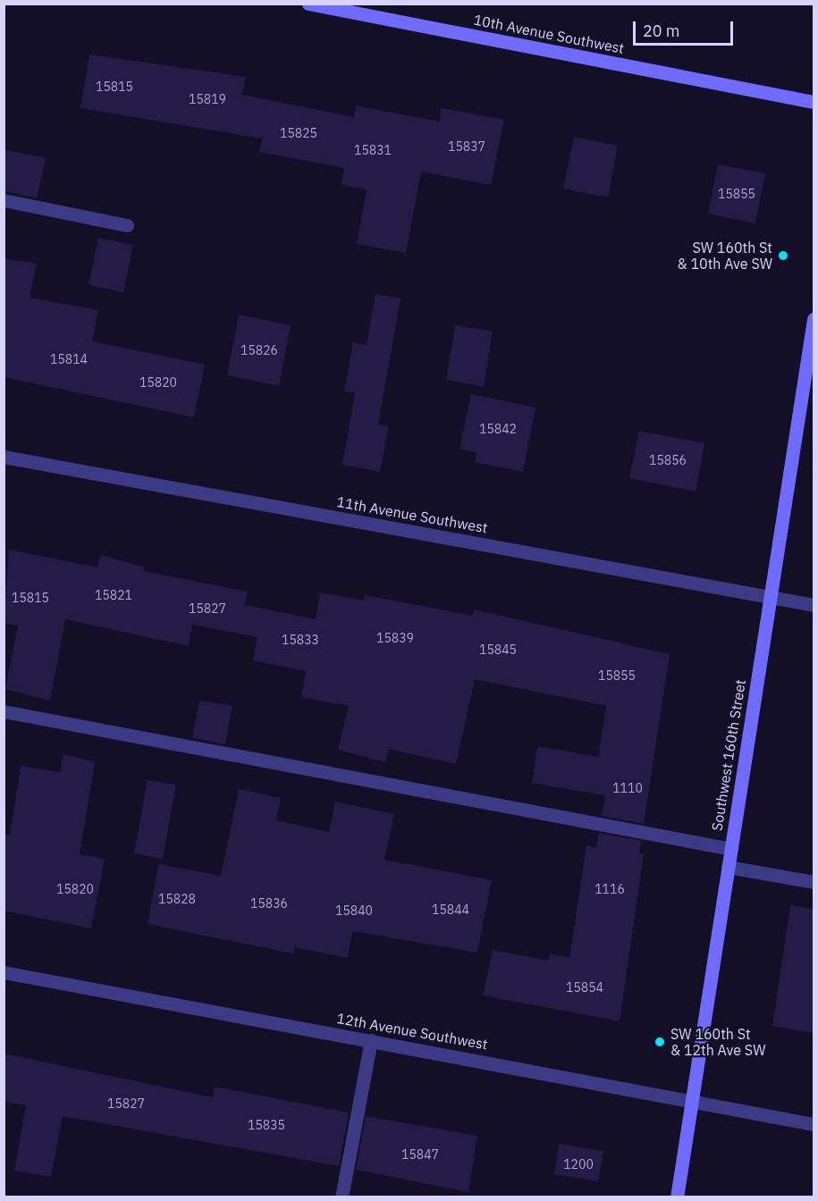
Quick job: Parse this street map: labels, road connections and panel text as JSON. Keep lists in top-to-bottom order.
{
  "streets": {
    "street": [
      "10th Avenue Southwest",
      "11th Avenue Southwest",
      "Southwest 160th Street",
      "12th Avenue Southwest"
    ]
  },
  "crossings": [
    ["11th Avenue Southwest", "Southwest 160th Street"],
    ["Southwest 160th Street", "12th Avenue Southwest"]
  ],
  "places": ["SW 160th St & 10th Ave SW", "SW 160th St & 12th Ave SW"],
  "house_numbers": [
    "15815",
    "15819",
    "15825",
    "15837",
    "15831",
    "15855",
    "15826",
    "15814",
    "15820",
    "15842",
    "15856",
    "15821",
    "15815",
    "15827",
    "15839",
    "15833",
    "15845",
    "15855",
    "1110",
    "15820",
    "1116",
    "15828",
    "15836",
    "15844",
    "15840",
    "15854",
    "15827",
    "15835",
    "15847",
    "1200"
  ],
  "scale_bar": "20 m"
}
